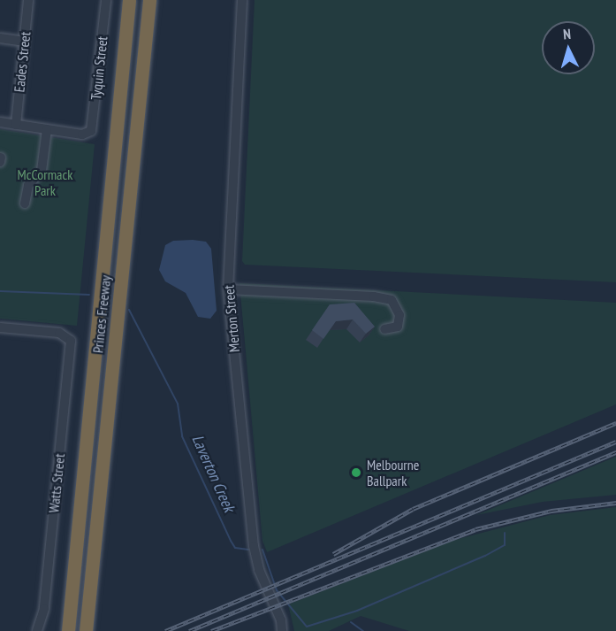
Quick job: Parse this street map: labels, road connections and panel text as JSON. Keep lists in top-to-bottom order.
{
  "streets": {
    "highway": ["Princes Freeway"],
    "street": [
      "Eades Street",
      "Tyquin Street",
      "Merton Street",
      "Watts Street"
    ]
  },
  "water": ["Laverton Creek"],
  "parks": ["McCormack Park"],
  "places": ["Melbourne Ballpark"],
  "north": "top"
}
